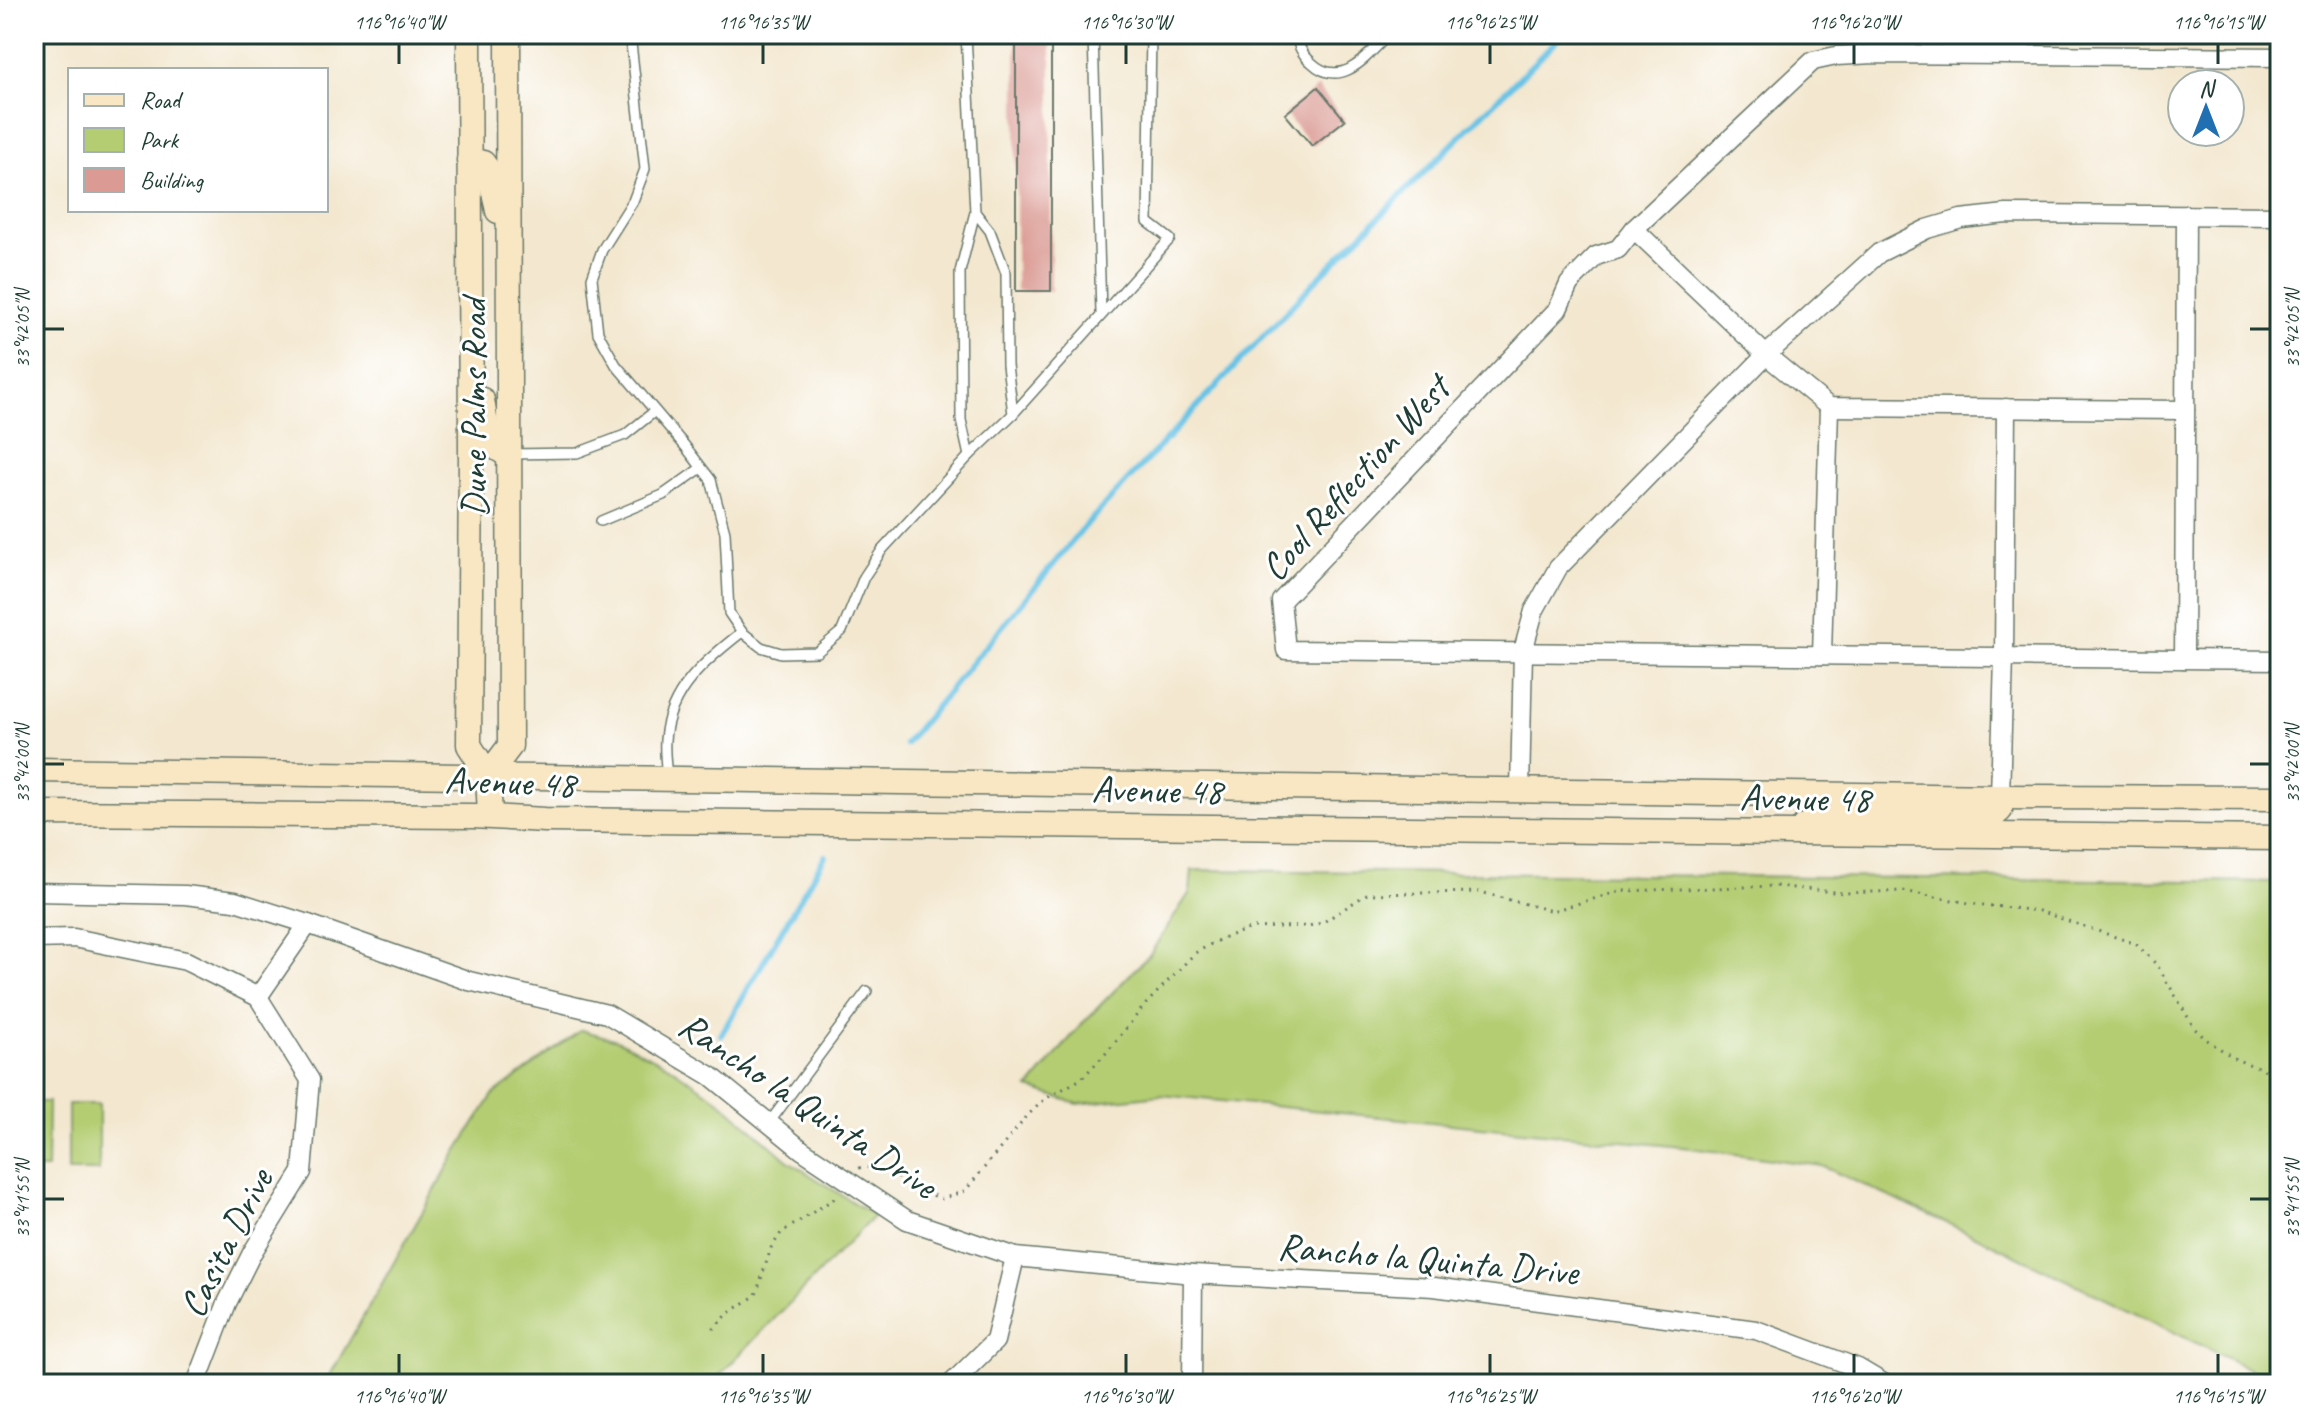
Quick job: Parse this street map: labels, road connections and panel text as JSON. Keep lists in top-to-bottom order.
{
  "streets": {
    "main road": ["Dune Palms Road", "Avenue 48"],
    "street": ["Cool Reflection West", "Rancho la Quinta Drive", "Casita Drive"]
  },
  "crossings": [
    ["Dune Palms Road", "Avenue 48"]
  ],
  "legend": ["Road", "Park", "Building"],
  "north": "top",
  "coordinates": [
    "116°16'40\"W",
    "116°16'35\"W",
    "116°16'30\"W",
    "116°16'25\"W",
    "116°16'20\"W",
    "116°16'15\"W",
    "33°42'05\"N",
    "33°42'00\"N",
    "33°41'55\"N"
  ]
}
